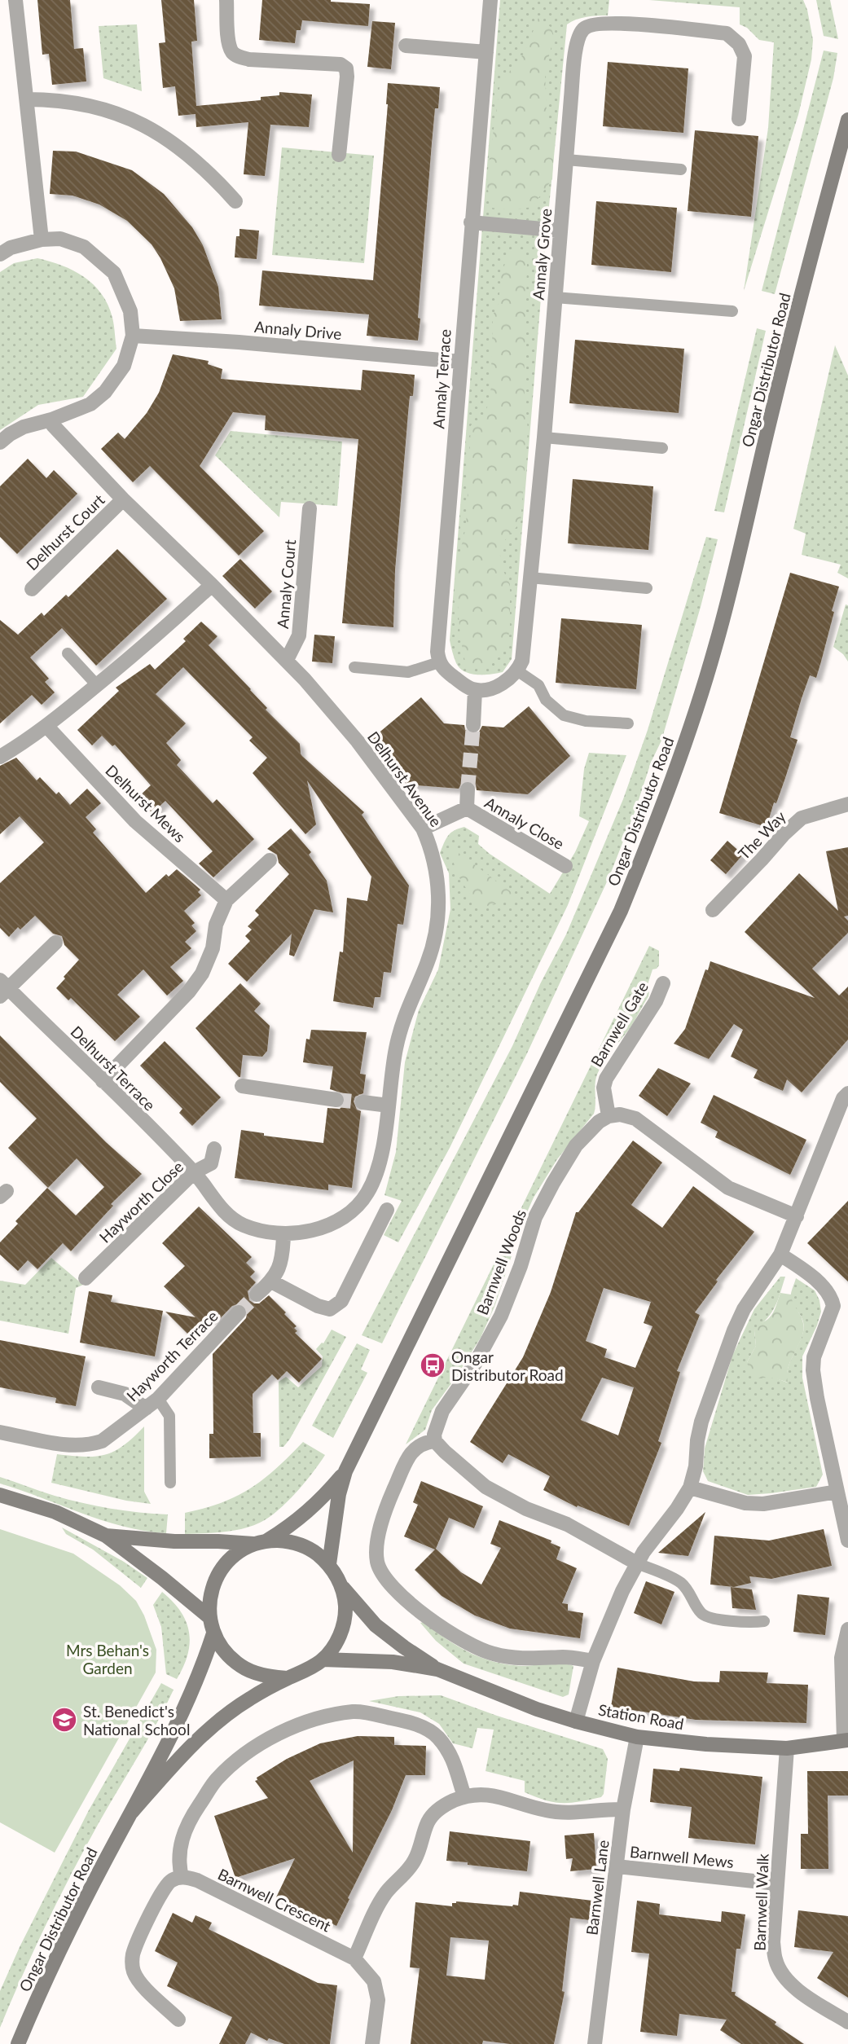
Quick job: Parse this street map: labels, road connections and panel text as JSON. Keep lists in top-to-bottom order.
{
  "streets": {
    "street": [
      "Annaly Grove",
      "Annaly Drive",
      "Ongar Distributor Road",
      "Annaly Terrace",
      "Delhurst Court",
      "Annaly Court",
      "Delhurst Avenue",
      "Delhurst Mews",
      "Annaly Close",
      "The Way",
      "Barnwell Gate",
      "Delhurst Terrace",
      "Hayworth Close",
      "Barnwell Woods",
      "Hayworth Terrace",
      "Station Road",
      "Barnwell Mews",
      "Barnwell Lane",
      "Barnwell Crescent",
      "Barnwell Walk"
    ]
  },
  "crossings": [
    ["Annaly Drive", "Annaly Terrace"],
    ["Ongar Distributor Road", "Station Road"],
    ["Delhurst Court", "Delhurst Avenue"],
    ["Annaly Court", "Delhurst Avenue"],
    ["Delhurst Avenue", "Annaly Close"],
    ["Delhurst Avenue", "Delhurst Terrace"],
    ["Delhurst Avenue", "Hayworth Close"],
    ["Barnwell Gate", "Barnwell Woods"],
    ["Delhurst Terrace", "Hayworth Close"],
    ["Station Road", "Barnwell Lane"],
    ["Station Road", "Barnwell Walk"],
    ["Barnwell Mews", "Barnwell Lane"],
    ["Barnwell Mews", "Barnwell Walk"]
  ],
  "parks": ["Mrs Behan's Garden"],
  "places": {
    "bus stop": ["Ongar Distributor Road"],
    "school or university": ["St. Benedict's National School"]
  }
}
